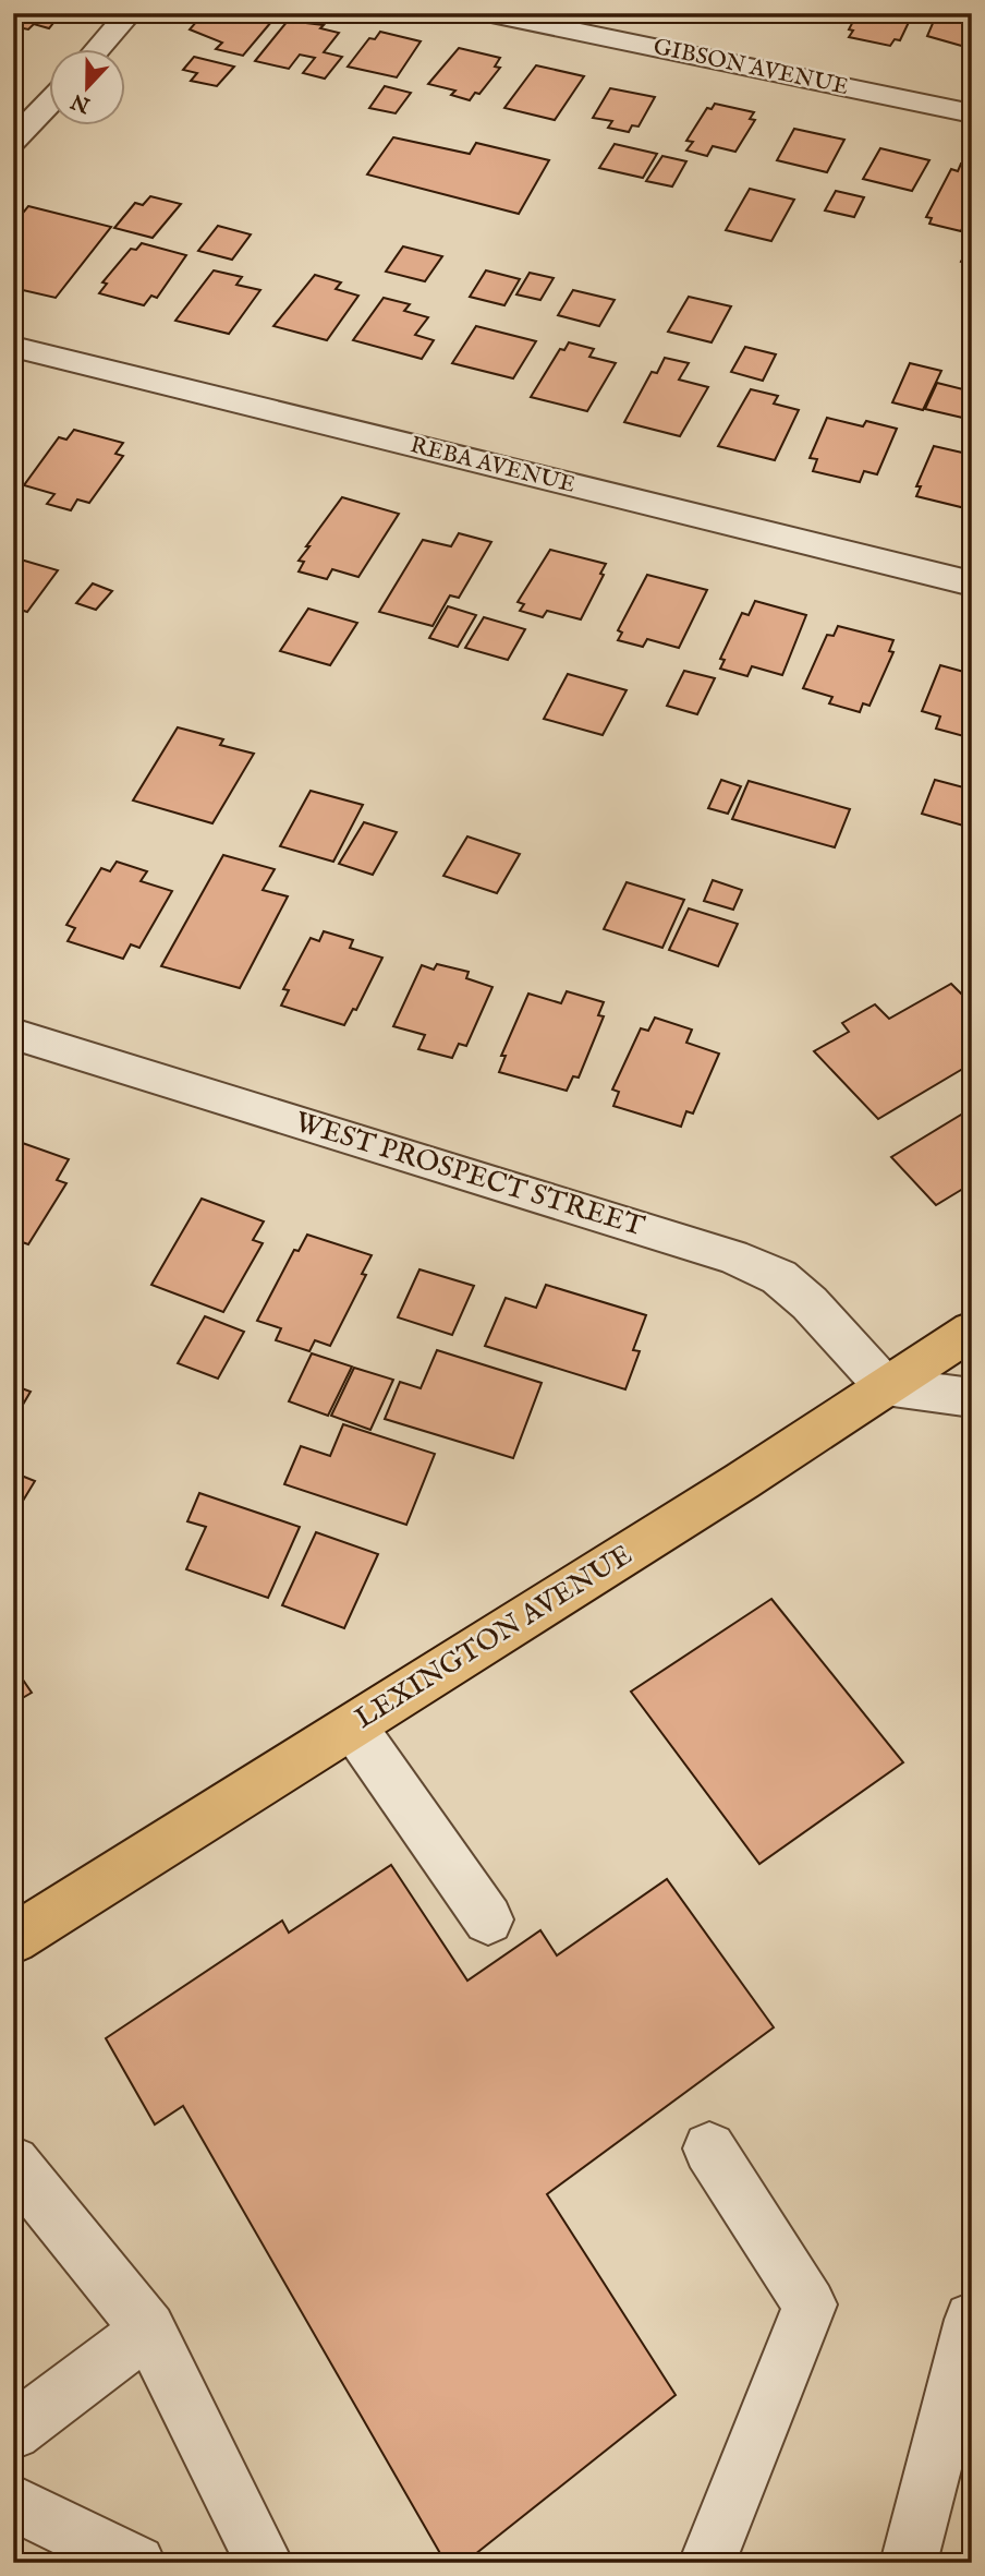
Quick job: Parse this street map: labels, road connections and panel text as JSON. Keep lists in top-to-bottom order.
{
  "streets": {
    "main road": ["LEXINGTON AVENUE"],
    "street": ["GIBSON AVENUE", "REBA AVENUE", "WEST PROSPECT STREET"]
  },
  "crossings": [
    ["WEST PROSPECT STREET", "LEXINGTON AVENUE"]
  ],
  "north": "bottom"
}
